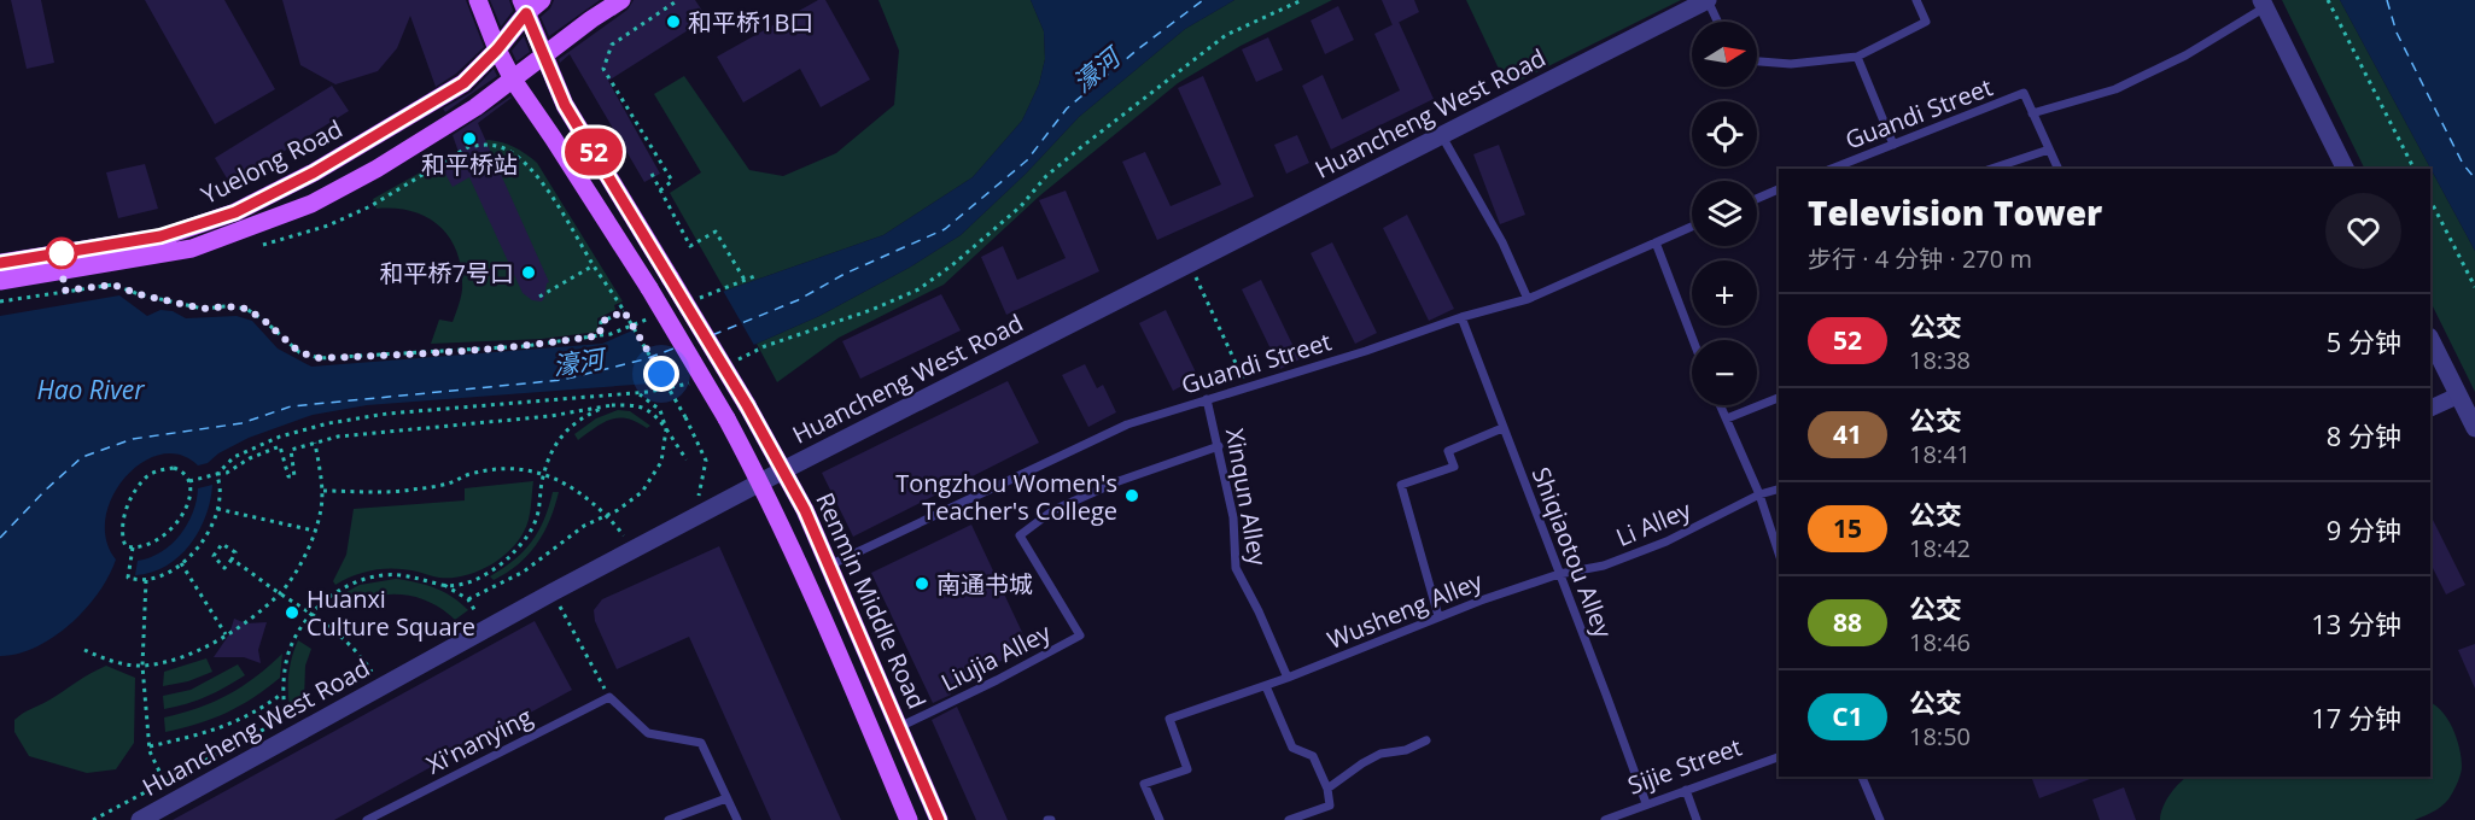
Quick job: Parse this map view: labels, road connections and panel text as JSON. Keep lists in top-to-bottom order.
{
  "streets": {
    "main road": ["Yuelong Road", "Renmin Middle Road"],
    "street": ["Huancheng West Road"],
    "lane": [
      "Guandi Street",
      "Xinqun Alley",
      "Li Alley",
      "Shiqiaotou Alley",
      "Wusheng Alley",
      "Liujia Alley",
      "Xi'nanying",
      "Sijie Street"
    ]
  },
  "crossings": [
    ["Huancheng West Road", "Renmin Middle Road"],
    ["Guandi Street", "Xinqun Alley"],
    ["Guandi Street", "Shiqiaotou Alley"],
    ["Guandi Street", "Renmin Middle Road"],
    ["Yuelong Road", "Renmin Middle Road"],
    ["Xinqun Alley", "Wusheng Alley"],
    ["Xinqun Alley", "Liujia Alley"],
    ["Li Alley", "Shiqiaotou Alley"],
    ["Li Alley", "Wusheng Alley"],
    ["Shiqiaotou Alley", "Wusheng Alley"],
    ["Shiqiaotou Alley", "Sijie Street"],
    ["Renmin Middle Road", "Liujia Alley"]
  ],
  "water": ["濠河", "Hao River"],
  "places": [
    "和平桥1B口",
    "和平桥站",
    "和平桥7号口",
    "Tongzhou Women's Teacher's College",
    "南通书城",
    "Huanxi Culture Square"
  ],
  "lines": ["bus line 52"],
  "north": "right",
  "page": {
    "on_map": "52",
    "map_buttons": ["+", "−"],
    "heading": ["Television Tower", "步行 · 4 分钟 · 270 m"],
    "list": [
      {
        "mark": "52",
        "name": "公交",
        "note": "18:38",
        "value": "5 分钟"
      },
      {
        "mark": "41",
        "name": "公交",
        "note": "18:41",
        "value": "8 分钟"
      },
      {
        "mark": "15",
        "name": "公交",
        "note": "18:42",
        "value": "9 分钟"
      },
      {
        "mark": "88",
        "name": "公交",
        "note": "18:46",
        "value": "13 分钟"
      },
      {
        "mark": "C1",
        "name": "公交",
        "note": "18:50",
        "value": "17 分钟"
      }
    ]
  }
}
